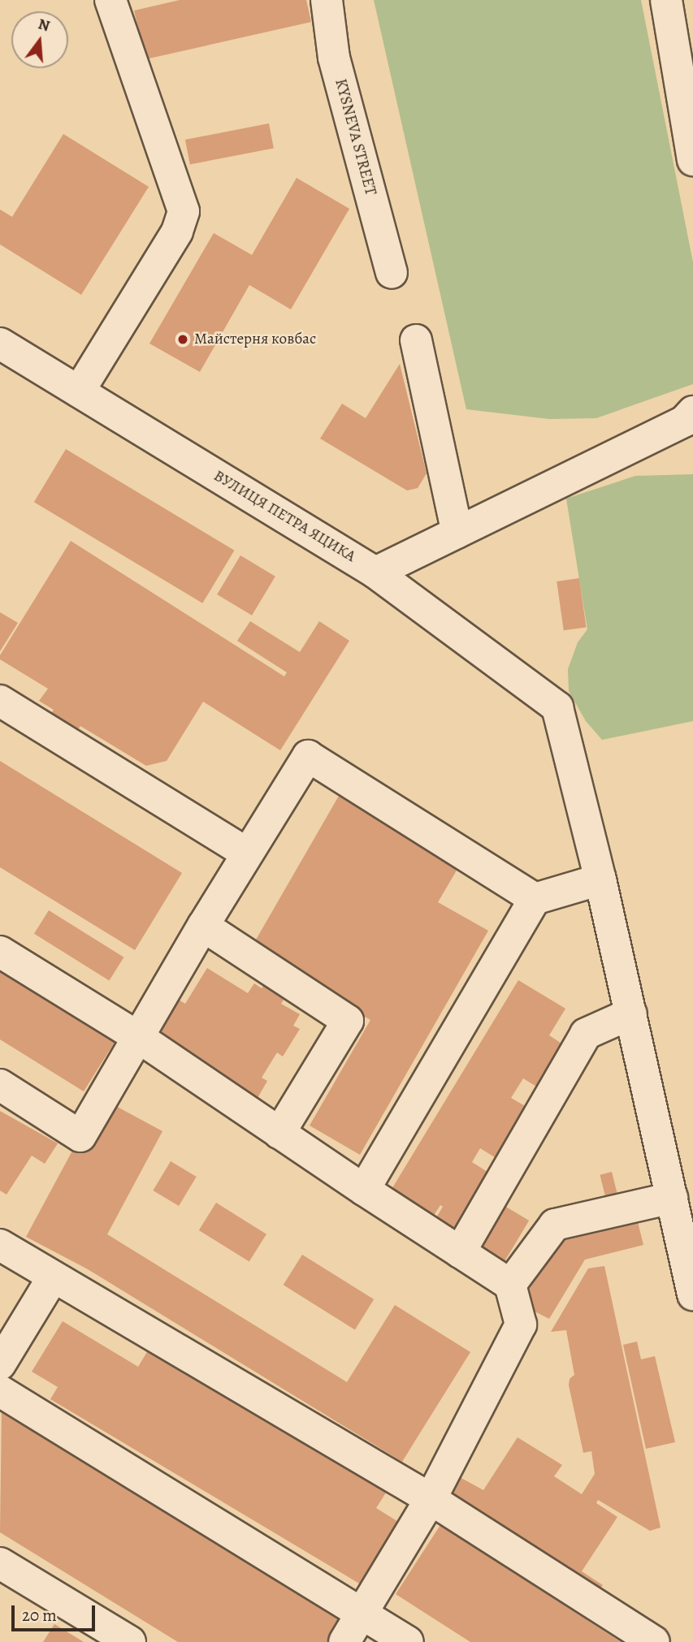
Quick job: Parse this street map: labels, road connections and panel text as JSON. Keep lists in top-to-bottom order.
{
  "streets": {
    "street": ["KYSNEVA STREET", "ВУЛИЦЯ ПЕТРА ЯЦИКА"]
  },
  "places": ["Майстерня ковбас"],
  "scale_bar": "20 m",
  "north": "top"
}
